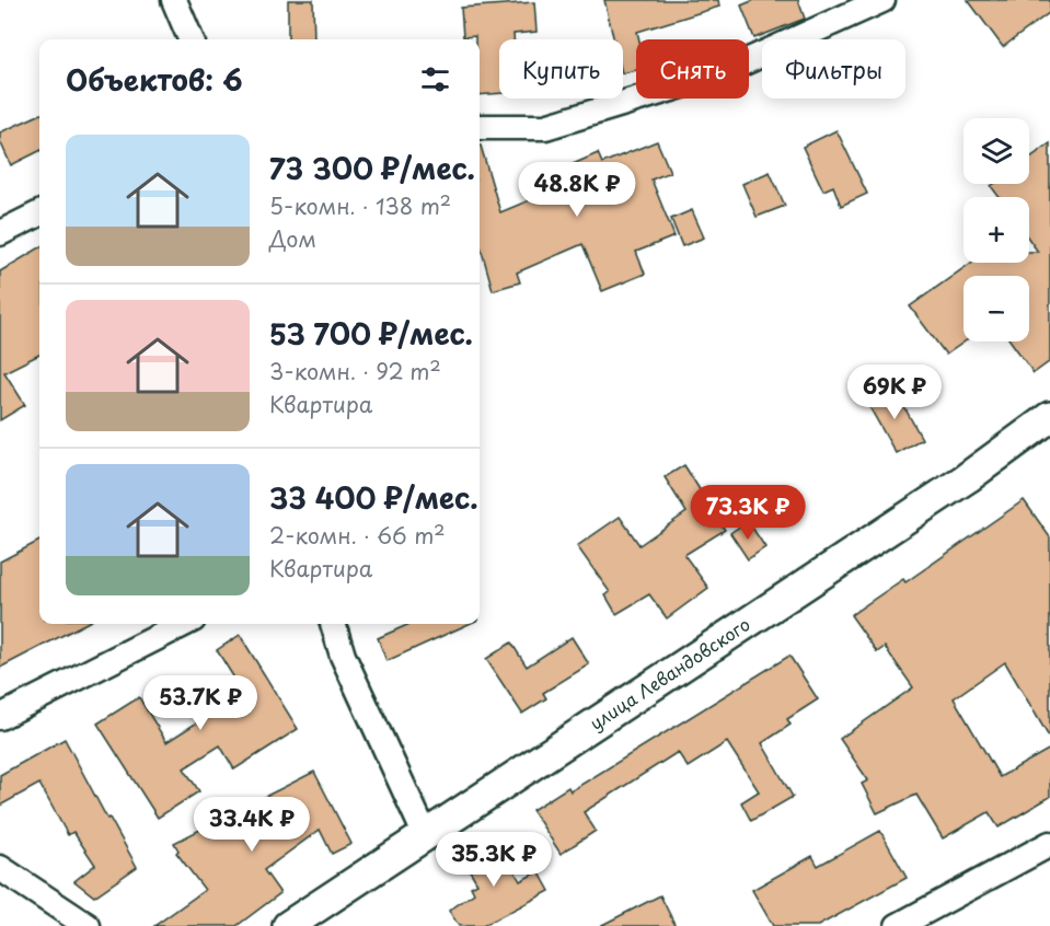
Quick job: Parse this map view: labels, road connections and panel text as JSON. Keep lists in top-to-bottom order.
{
  "streets": {
    "street": ["улица Левандовского"]
  },
  "page": {
    "chip": ["Купить", "Снять", "Фильтры"],
    "heading": "Объектов: 6",
    "map_buttons": ["+", "−"],
    "list": [
      {
        "name": "73 300 ₽/мес.",
        "note": "5-комн. · 138 m² · Дом"
      },
      {
        "name": "53 700 ₽/мес.",
        "note": "3-комн. · 92 m² · Квартира"
      },
      {
        "name": "33 400 ₽/мес.",
        "note": "2-комн. · 66 m² · Квартира"
      }
    ],
    "price": [
      "48.8K ₽",
      "69K ₽",
      "73.3K ₽",
      "53.7K ₽",
      "33.4K ₽",
      "35.3K ₽"
    ]
  }
}
